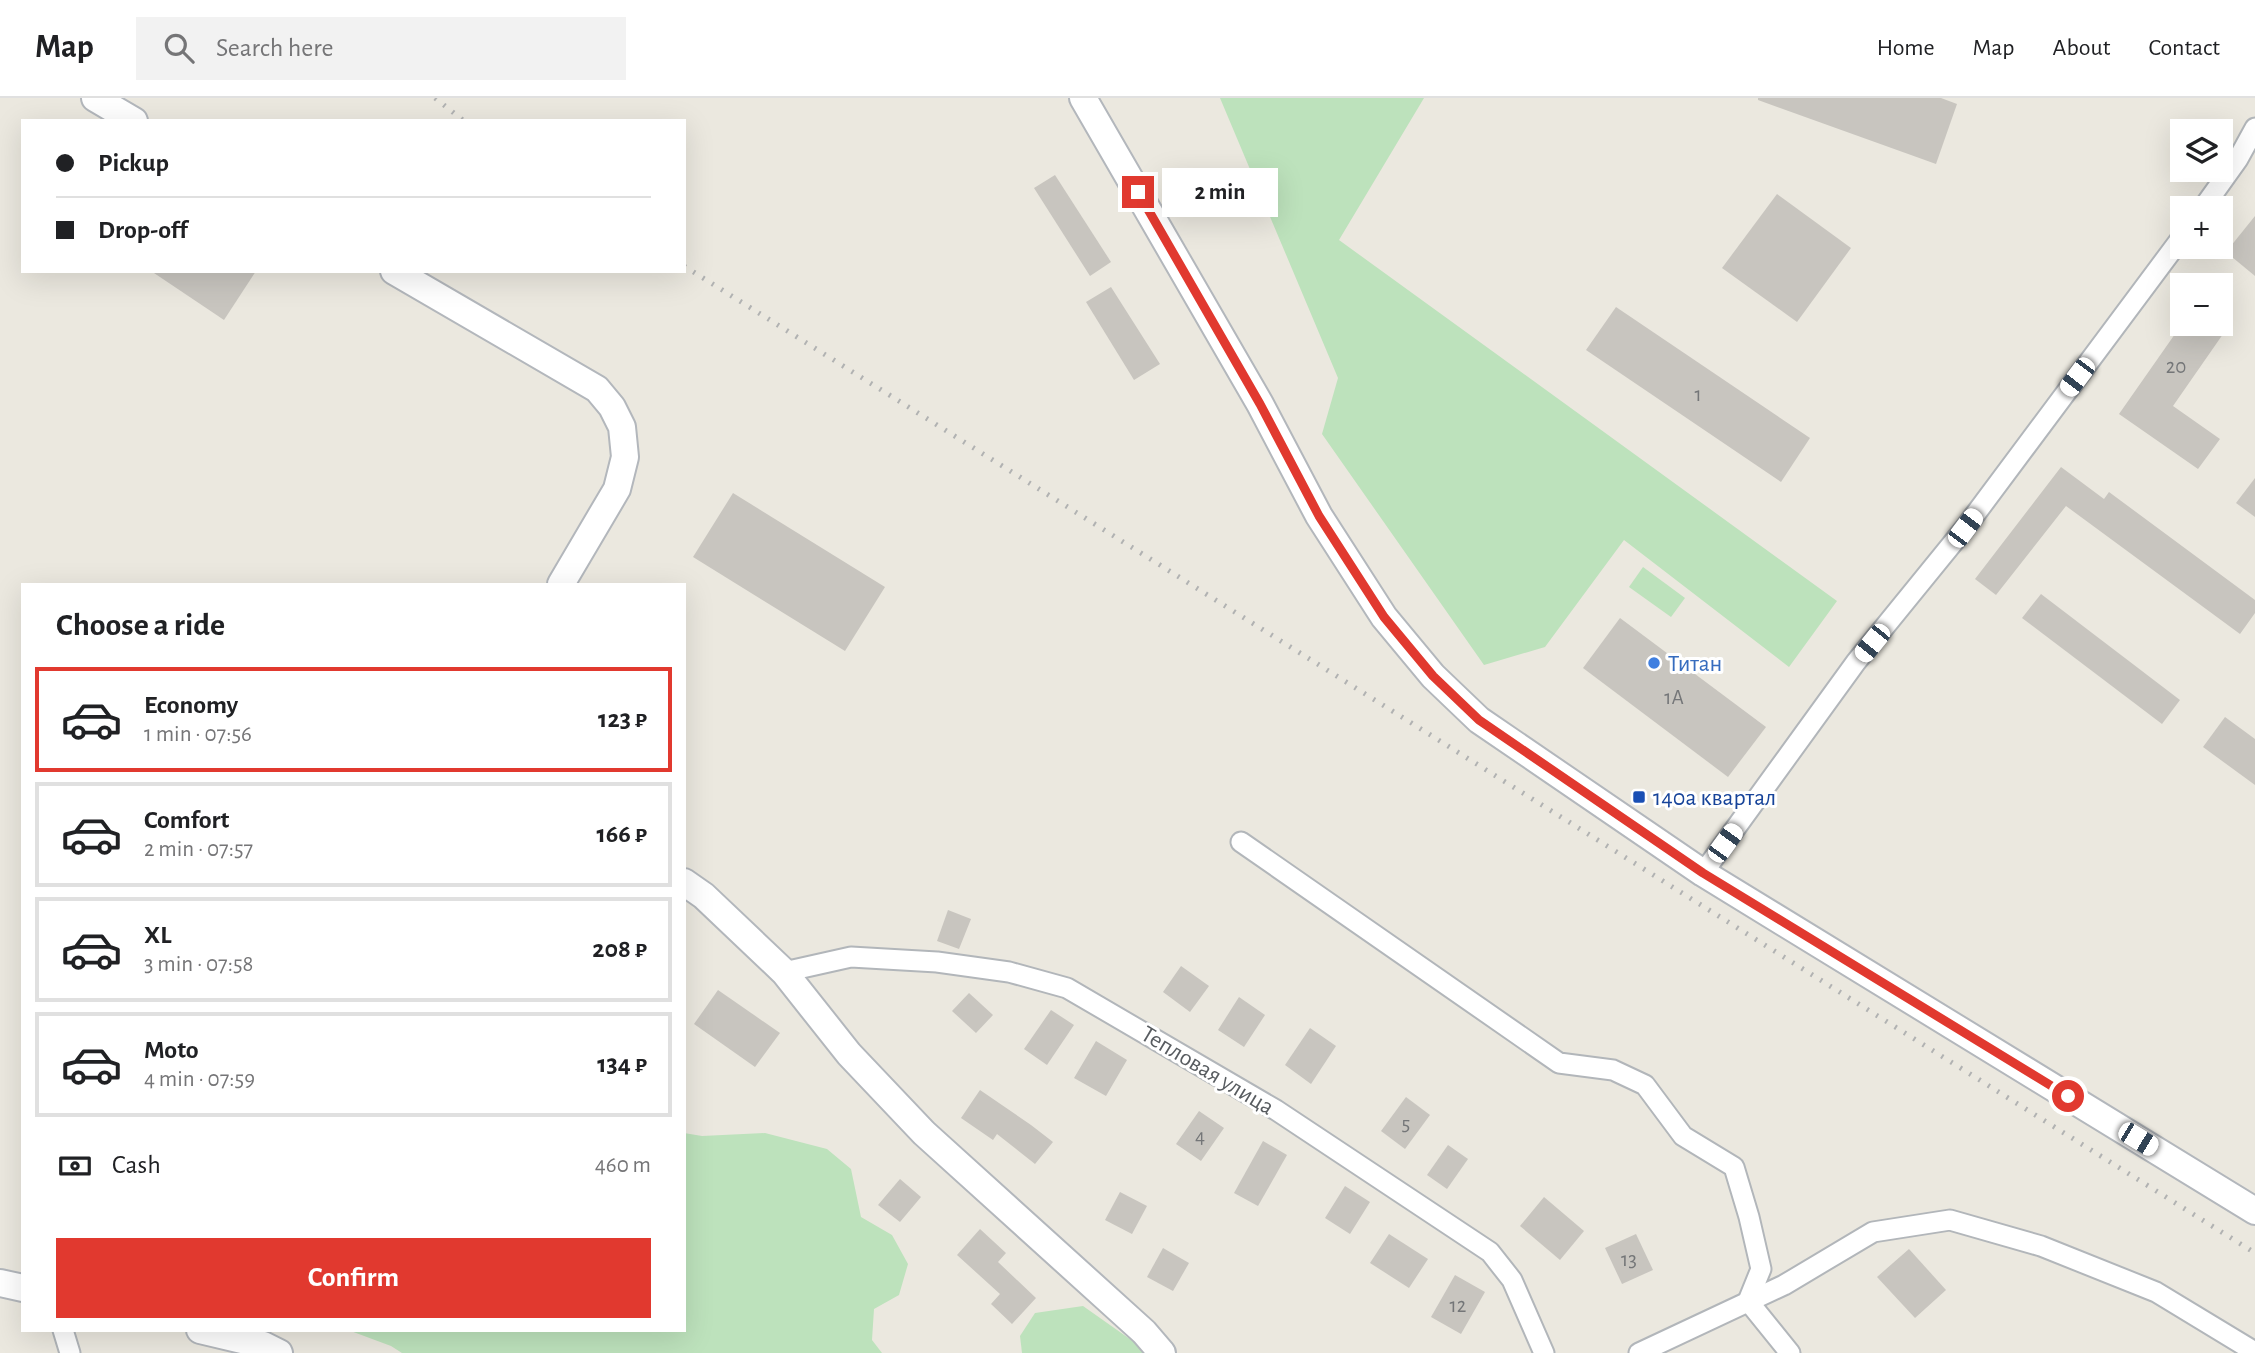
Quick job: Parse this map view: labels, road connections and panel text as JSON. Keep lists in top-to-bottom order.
{
  "streets": {
    "street": ["Тепловая улица"]
  },
  "places": {
    "other": ["Титан"],
    "transit": ["140а квартал"]
  },
  "house_numbers": [
    "20",
    "1",
    "1А",
    "5",
    "4",
    "13",
    "12"
  ],
  "page": {
    "header": "Map",
    "search": "Search here",
    "nav": [
      "Home",
      "Map",
      "About",
      "Contact"
    ],
    "map_buttons": ["+", "−"],
    "banner": ["Pickup", "Drop-off"],
    "bubble": "2 min",
    "heading": "Choose a ride",
    "list": [
      {
        "name": "Economy",
        "note": "1 min · 07:56",
        "value": "123 ₽"
      },
      {
        "name": "Comfort",
        "note": "2 min · 07:57",
        "value": "166 ₽"
      },
      {
        "name": "XL",
        "note": "3 min · 07:58",
        "value": "208 ₽"
      },
      {
        "name": "Moto",
        "note": "4 min · 07:59",
        "value": "134 ₽"
      }
    ],
    "pay": ["Cash", "460 m"],
    "buttons": "Confirm"
  }
}
